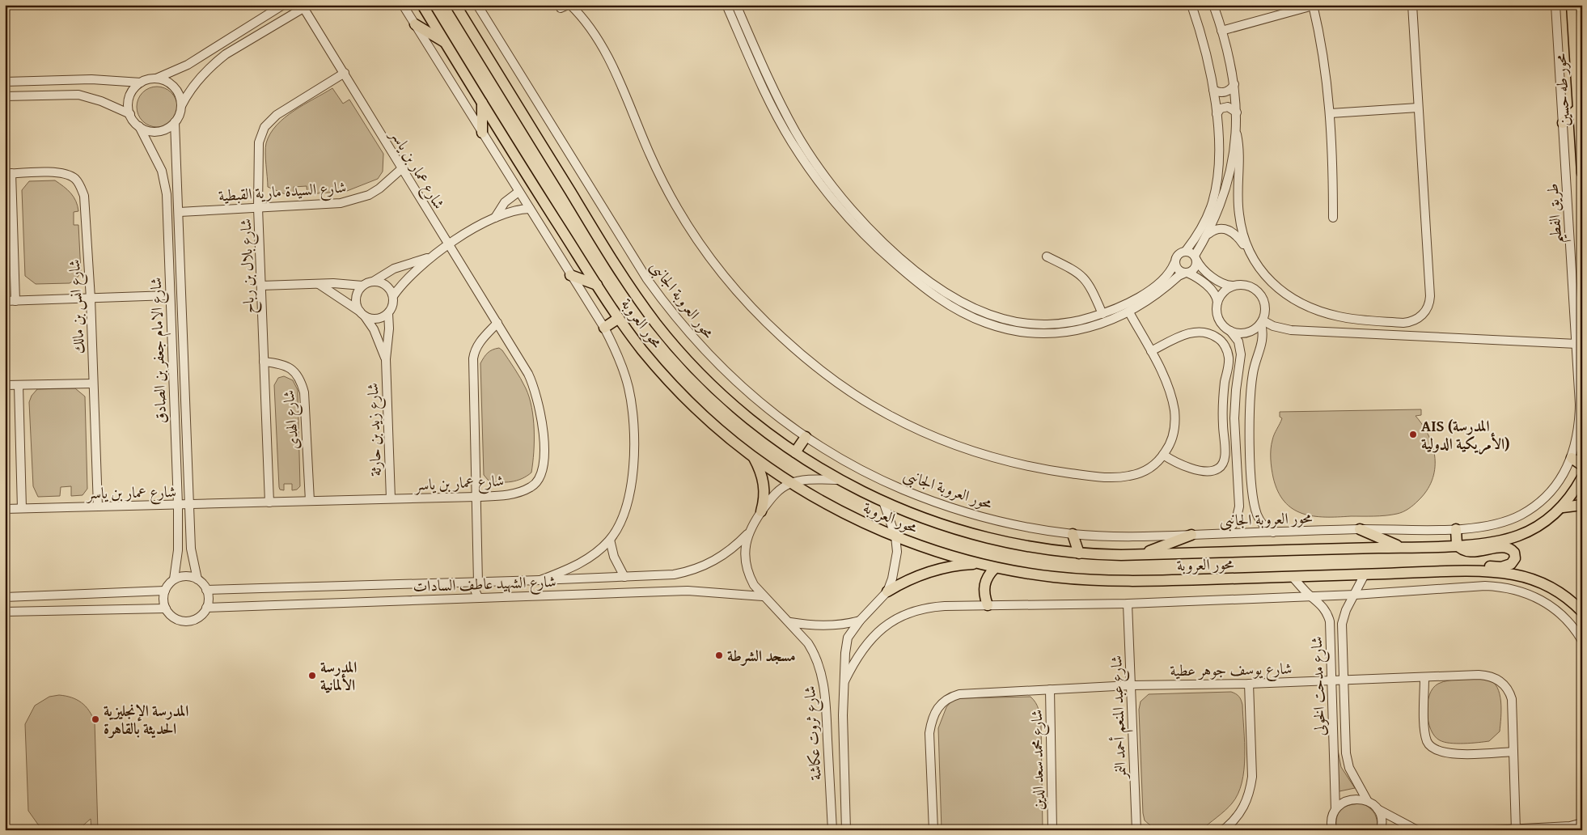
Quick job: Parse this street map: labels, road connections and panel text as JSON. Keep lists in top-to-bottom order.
{
  "streets": {
    "main road": ["محور طه حسين", "محور العروبة"],
    "street": [
      "شارع عمار بن ياسر",
      "شارع السيدة مارية القبطية",
      "طريق الفطيم",
      "شارع بلال بن رباح",
      "محور العروبة الجانبى",
      "شارع انس بن مالك",
      "شارع الامام جعفر بن الصادق",
      "شارع الهدى",
      "شارع زيد بن حارثة",
      "شارع الشهيد عاطف السادات",
      "شارع يوسف جوهر عطية",
      "شارع مدحت الخولى",
      "شارع عبد المنعم أحمد النمر",
      "شارع ثروت عكاشة",
      "شارع محمد سعد الدين"
    ]
  },
  "crossings": [
    ["شارع عمار بن ياسر", "شارع السيدة مارية القبطية"],
    ["شارع عمار بن ياسر", "شارع بلال بن رباح"],
    ["شارع عمار بن ياسر", "شارع انس بن مالك"],
    ["شارع عمار بن ياسر", "شارع الامام جعفر بن الصادق"],
    ["شارع عمار بن ياسر", "شارع الهدى"],
    ["شارع عمار بن ياسر", "شارع زيد بن حارثة"],
    ["شارع السيدة مارية القبطية", "شارع بلال بن رباح"],
    ["شارع السيدة مارية القبطية", "شارع الامام جعفر بن الصادق"],
    ["طريق الفطيم", "محور العروبة الجانبى"],
    ["شارع بلال بن رباح", "شارع الهدى"],
    ["محور العروبة", "شارع مدحت الخولى"],
    ["محور العروبة", "شارع ثروت عكاشة"],
    ["شارع الامام جعفر بن الصادق", "شارع الشهيد عاطف السادات"],
    ["شارع الشهيد عاطف السادات", "شارع ثروت عكاشة"],
    ["شارع يوسف جوهر عطية", "شارع مدحت الخولى"],
    ["شارع يوسف جوهر عطية", "شارع عبد المنعم أحمد النمر"],
    ["شارع يوسف جوهر عطية", "شارع محمد سعد الدين"]
  ],
  "places": [
    "AIS (المدرسة الأمريكية الدولية)",
    "مسجد الشرطة",
    "المدرسة الألمانية",
    "المدرسة الإنجليزية الحديثة بالقاهرة"
  ]
}
